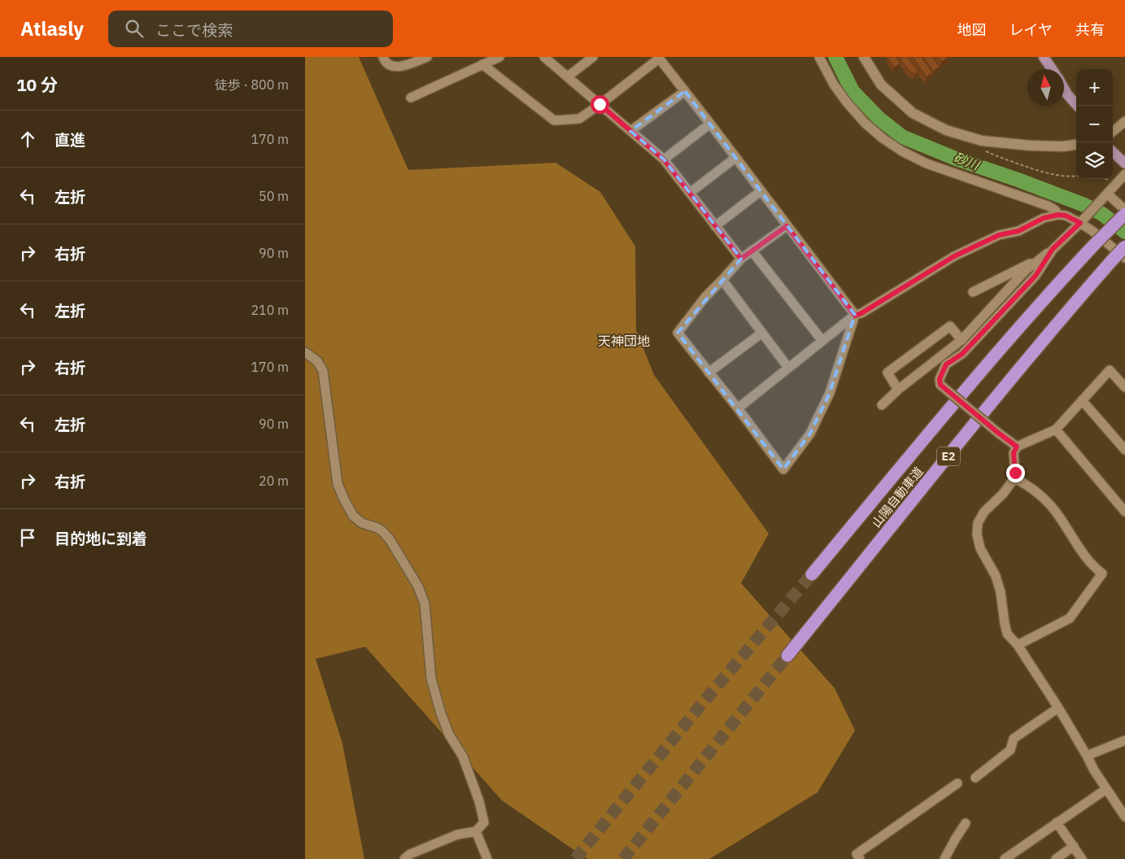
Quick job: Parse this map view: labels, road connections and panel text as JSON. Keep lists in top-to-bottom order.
{
  "streets": {
    "highway": ["E2", "山陽自動車道"]
  },
  "districts": ["天神団地"],
  "water": ["砂川"],
  "north": "top",
  "page": {
    "header": "Atlasly",
    "search": "ここで検索",
    "nav": ["地図", "レイヤ", "共有"],
    "heading": ["10 分", "徒歩 · 800 m"],
    "map_buttons": ["+", "−"],
    "list": [
      ["直進", "170 m"],
      ["左折", "50 m"],
      ["右折", "90 m"],
      ["左折", "210 m"],
      ["右折", "170 m"],
      ["左折", "90 m"],
      ["右折", "20 m"],
      "目的地に到着"
    ]
  }
}
